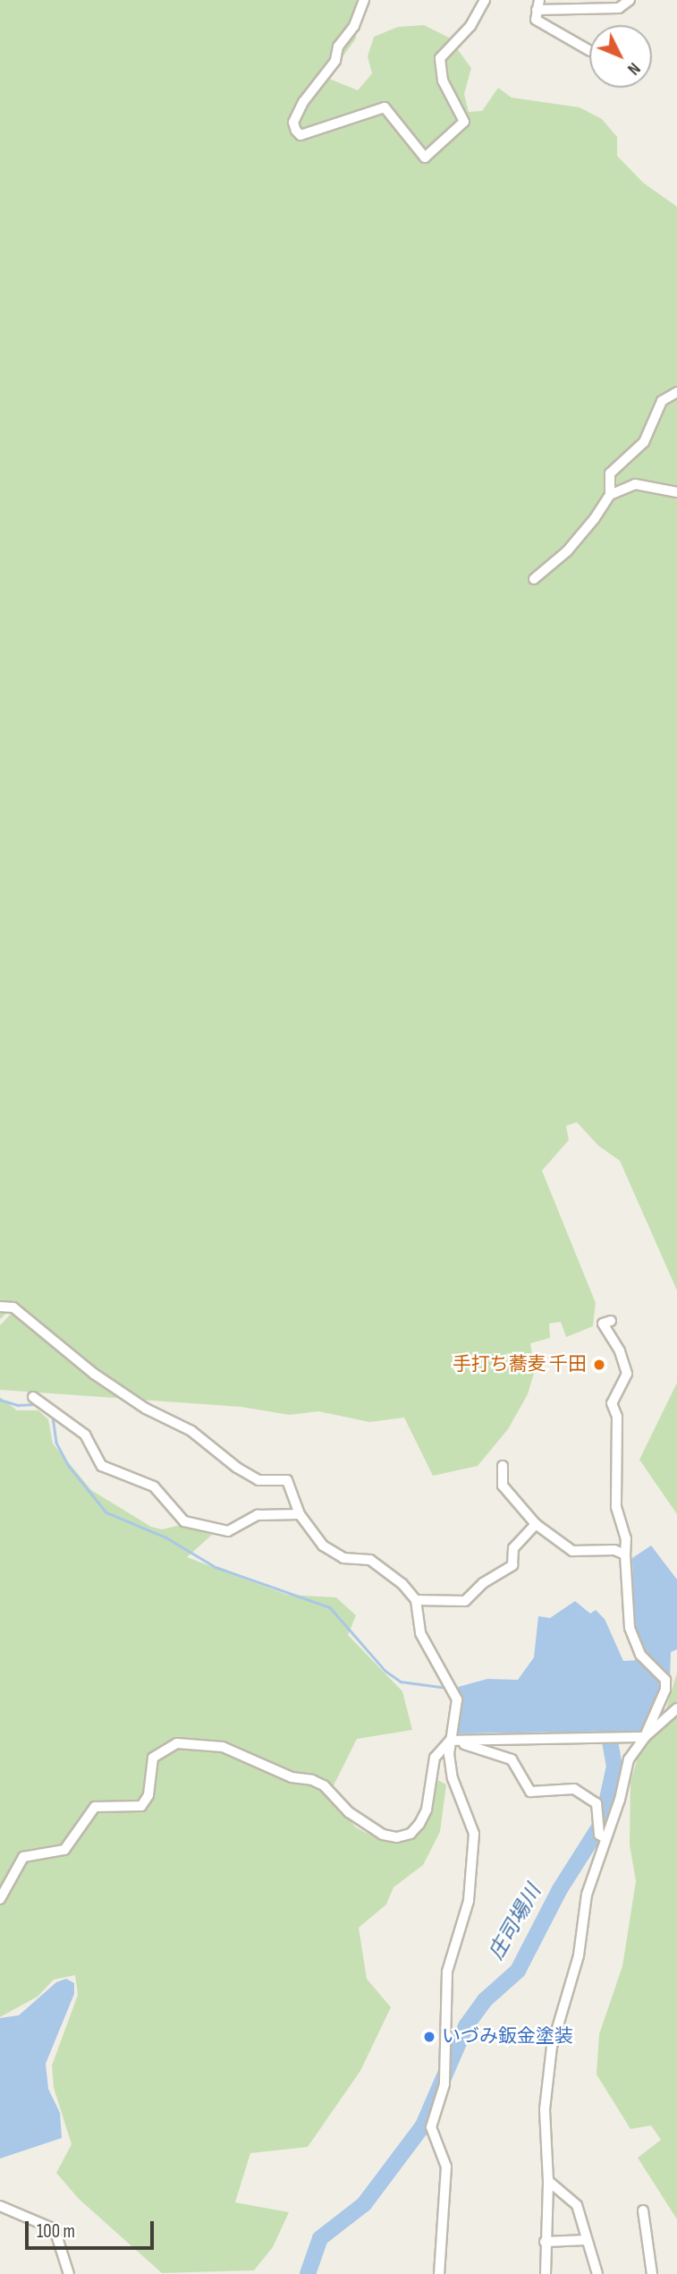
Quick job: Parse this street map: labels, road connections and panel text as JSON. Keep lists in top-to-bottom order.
{
  "water": ["庄司場川"],
  "places": ["手打ち蕎麦 千田", "いづみ鈑金塗装"],
  "scale_bar": "100 m",
  "north": "bottom right"
}
